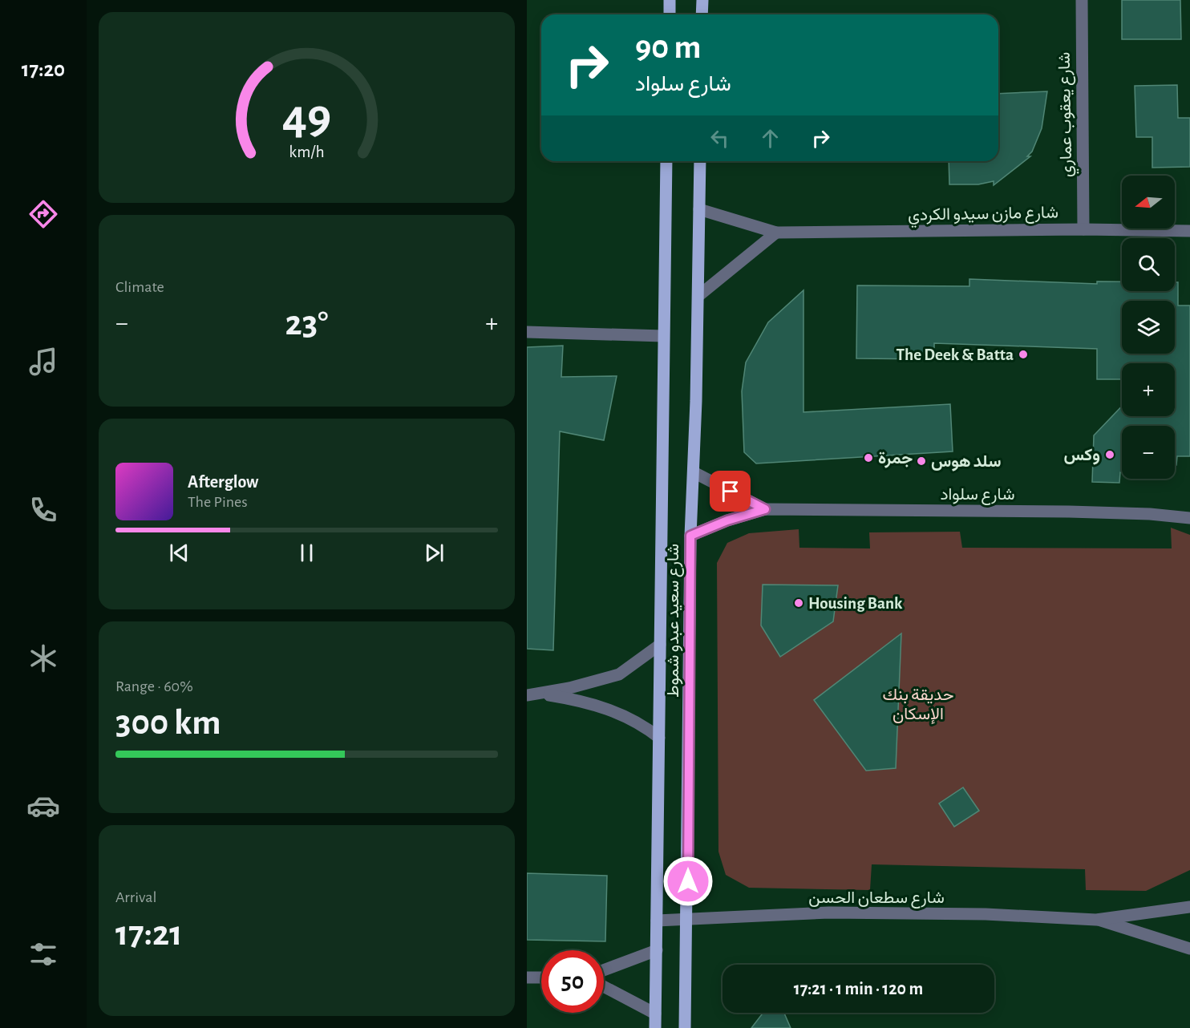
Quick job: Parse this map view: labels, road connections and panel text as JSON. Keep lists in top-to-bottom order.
{
  "streets": {
    "main road": ["شارع سعيد عبدو شموط"],
    "street": [
      "شارع يعقوب عماري",
      "شارع مازن سيدو الكردي",
      "شارع سلواد",
      "شارع سطعان الحسن"
    ]
  },
  "crossings": [
    ["شارع يعقوب عماري", "شارع مازن سيدو الكردي"],
    ["شارع مازن سيدو الكردي", "شارع سعيد عبدو شموط"],
    ["شارع سلواد", "شارع سعيد عبدو شموط"],
    ["شارع سعيد عبدو شموط", "شارع سطعان الحسن"]
  ],
  "parks": ["حديقة بنك الإسكان"],
  "places": [
    "The Deek & Batta",
    "وكس",
    "جمرة",
    "سلد هوس",
    "Housing Bank"
  ],
  "north": "left",
  "page": {
    "tabs": "17:20",
    "turn": ["90 m", "شارع سلواد"],
    "map_buttons": ["+", "−"],
    "tile": [
      "Climate",
      ["Range · 60%", "300 km"],
      ["Arrival", "17:21"]
    ],
    "heat": ["−", "23°", "+"],
    "song": ["Afterglow", "The Pines"],
    "limit": "50",
    "trip": "17:21 · 1 min · 120 m",
    "gauge": ["49", "km/h"]
  }
}
